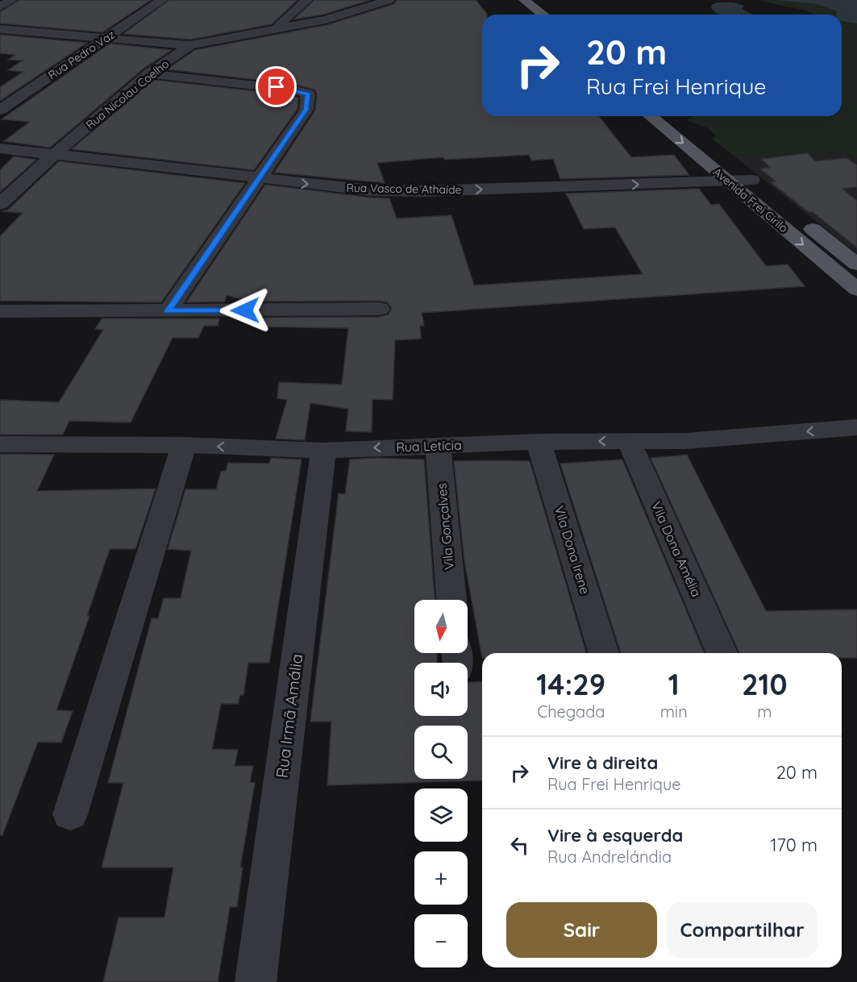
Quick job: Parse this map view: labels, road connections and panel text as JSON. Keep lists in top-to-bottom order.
{
  "streets": {
    "main road": ["Avenida Frei Cirilo"],
    "street": [
      "Rua Pedro Vaz",
      "Rua Nicolau Coelho",
      "Rua Vasco de Athaíde",
      "Rua Letícia",
      "Vila Gonçalves",
      "Vila Dona Amélia",
      "Vila Dona Irene",
      "Rua Irmã Amália"
    ]
  },
  "crossings": [
    ["Rua Nicolau Coelho", "Rua Vasco de Athaíde"],
    ["Rua Vasco de Athaíde", "Avenida Frei Cirilo"],
    ["Rua Letícia", "Vila Gonçalves"],
    ["Rua Letícia", "Vila Dona Amélia"],
    ["Rua Letícia", "Vila Dona Irene"],
    ["Rua Letícia", "Rua Irmã Amália"]
  ],
  "one_way": ["Rua Vasco de Athaíde"],
  "north": "bottom",
  "page": {
    "turn": ["20 m", "Rua Frei Henrique"],
    "map_buttons": ["+", "−"],
    "eta": [
      "14:29",
      "Chegada",
      "1",
      "min",
      "210",
      "m"
    ],
    "list": [
      {
        "name": "Vire à direita",
        "note": "Rua Frei Henrique",
        "value": "20 m"
      },
      {
        "name": "Vire à esquerda",
        "note": "Rua Andrelándia",
        "value": "170 m"
      }
    ],
    "buttons": ["Sair", "Compartilhar"]
  }
}
